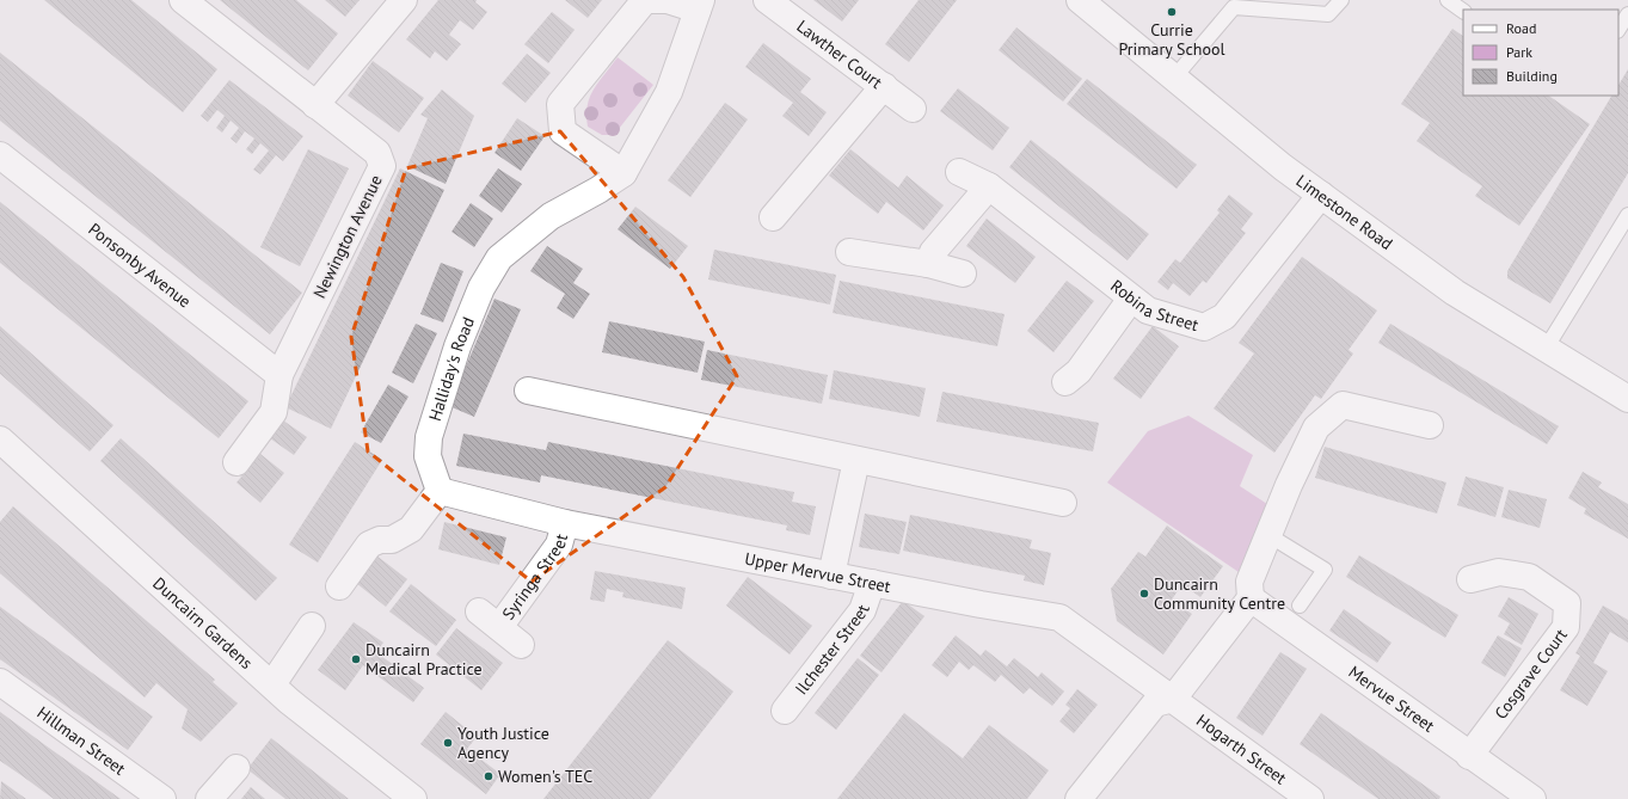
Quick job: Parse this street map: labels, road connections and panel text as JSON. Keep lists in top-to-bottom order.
{
  "streets": {
    "street": [
      "Lawther Court",
      "Limestone Road",
      "Newington Avenue",
      "Ponsonby Avenue",
      "Robina Street",
      "Halliday's Road",
      "Upper Mervue Street",
      "Syringa Street",
      "Duncairn Gardens",
      "Ilchester Street",
      "Cosgrave Court",
      "Mervue Street",
      "Hillman Street",
      "Hogarth Street"
    ]
  },
  "crossings": [
    ["Limestone Road", "Robina Street"],
    ["Newington Avenue", "Ponsonby Avenue"],
    ["Halliday's Road", "Upper Mervue Street"],
    ["Upper Mervue Street", "Syringa Street"],
    ["Upper Mervue Street", "Ilchester Street"],
    ["Upper Mervue Street", "Hogarth Street"],
    ["Cosgrave Court", "Mervue Street"]
  ],
  "places": [
    "Currie Primary School",
    "Duncairn Community Centre",
    "Duncairn Medical Practice",
    "Youth Justice Agency",
    "Women's TEC"
  ],
  "legend": ["Road", "Park", "Building"]
}
